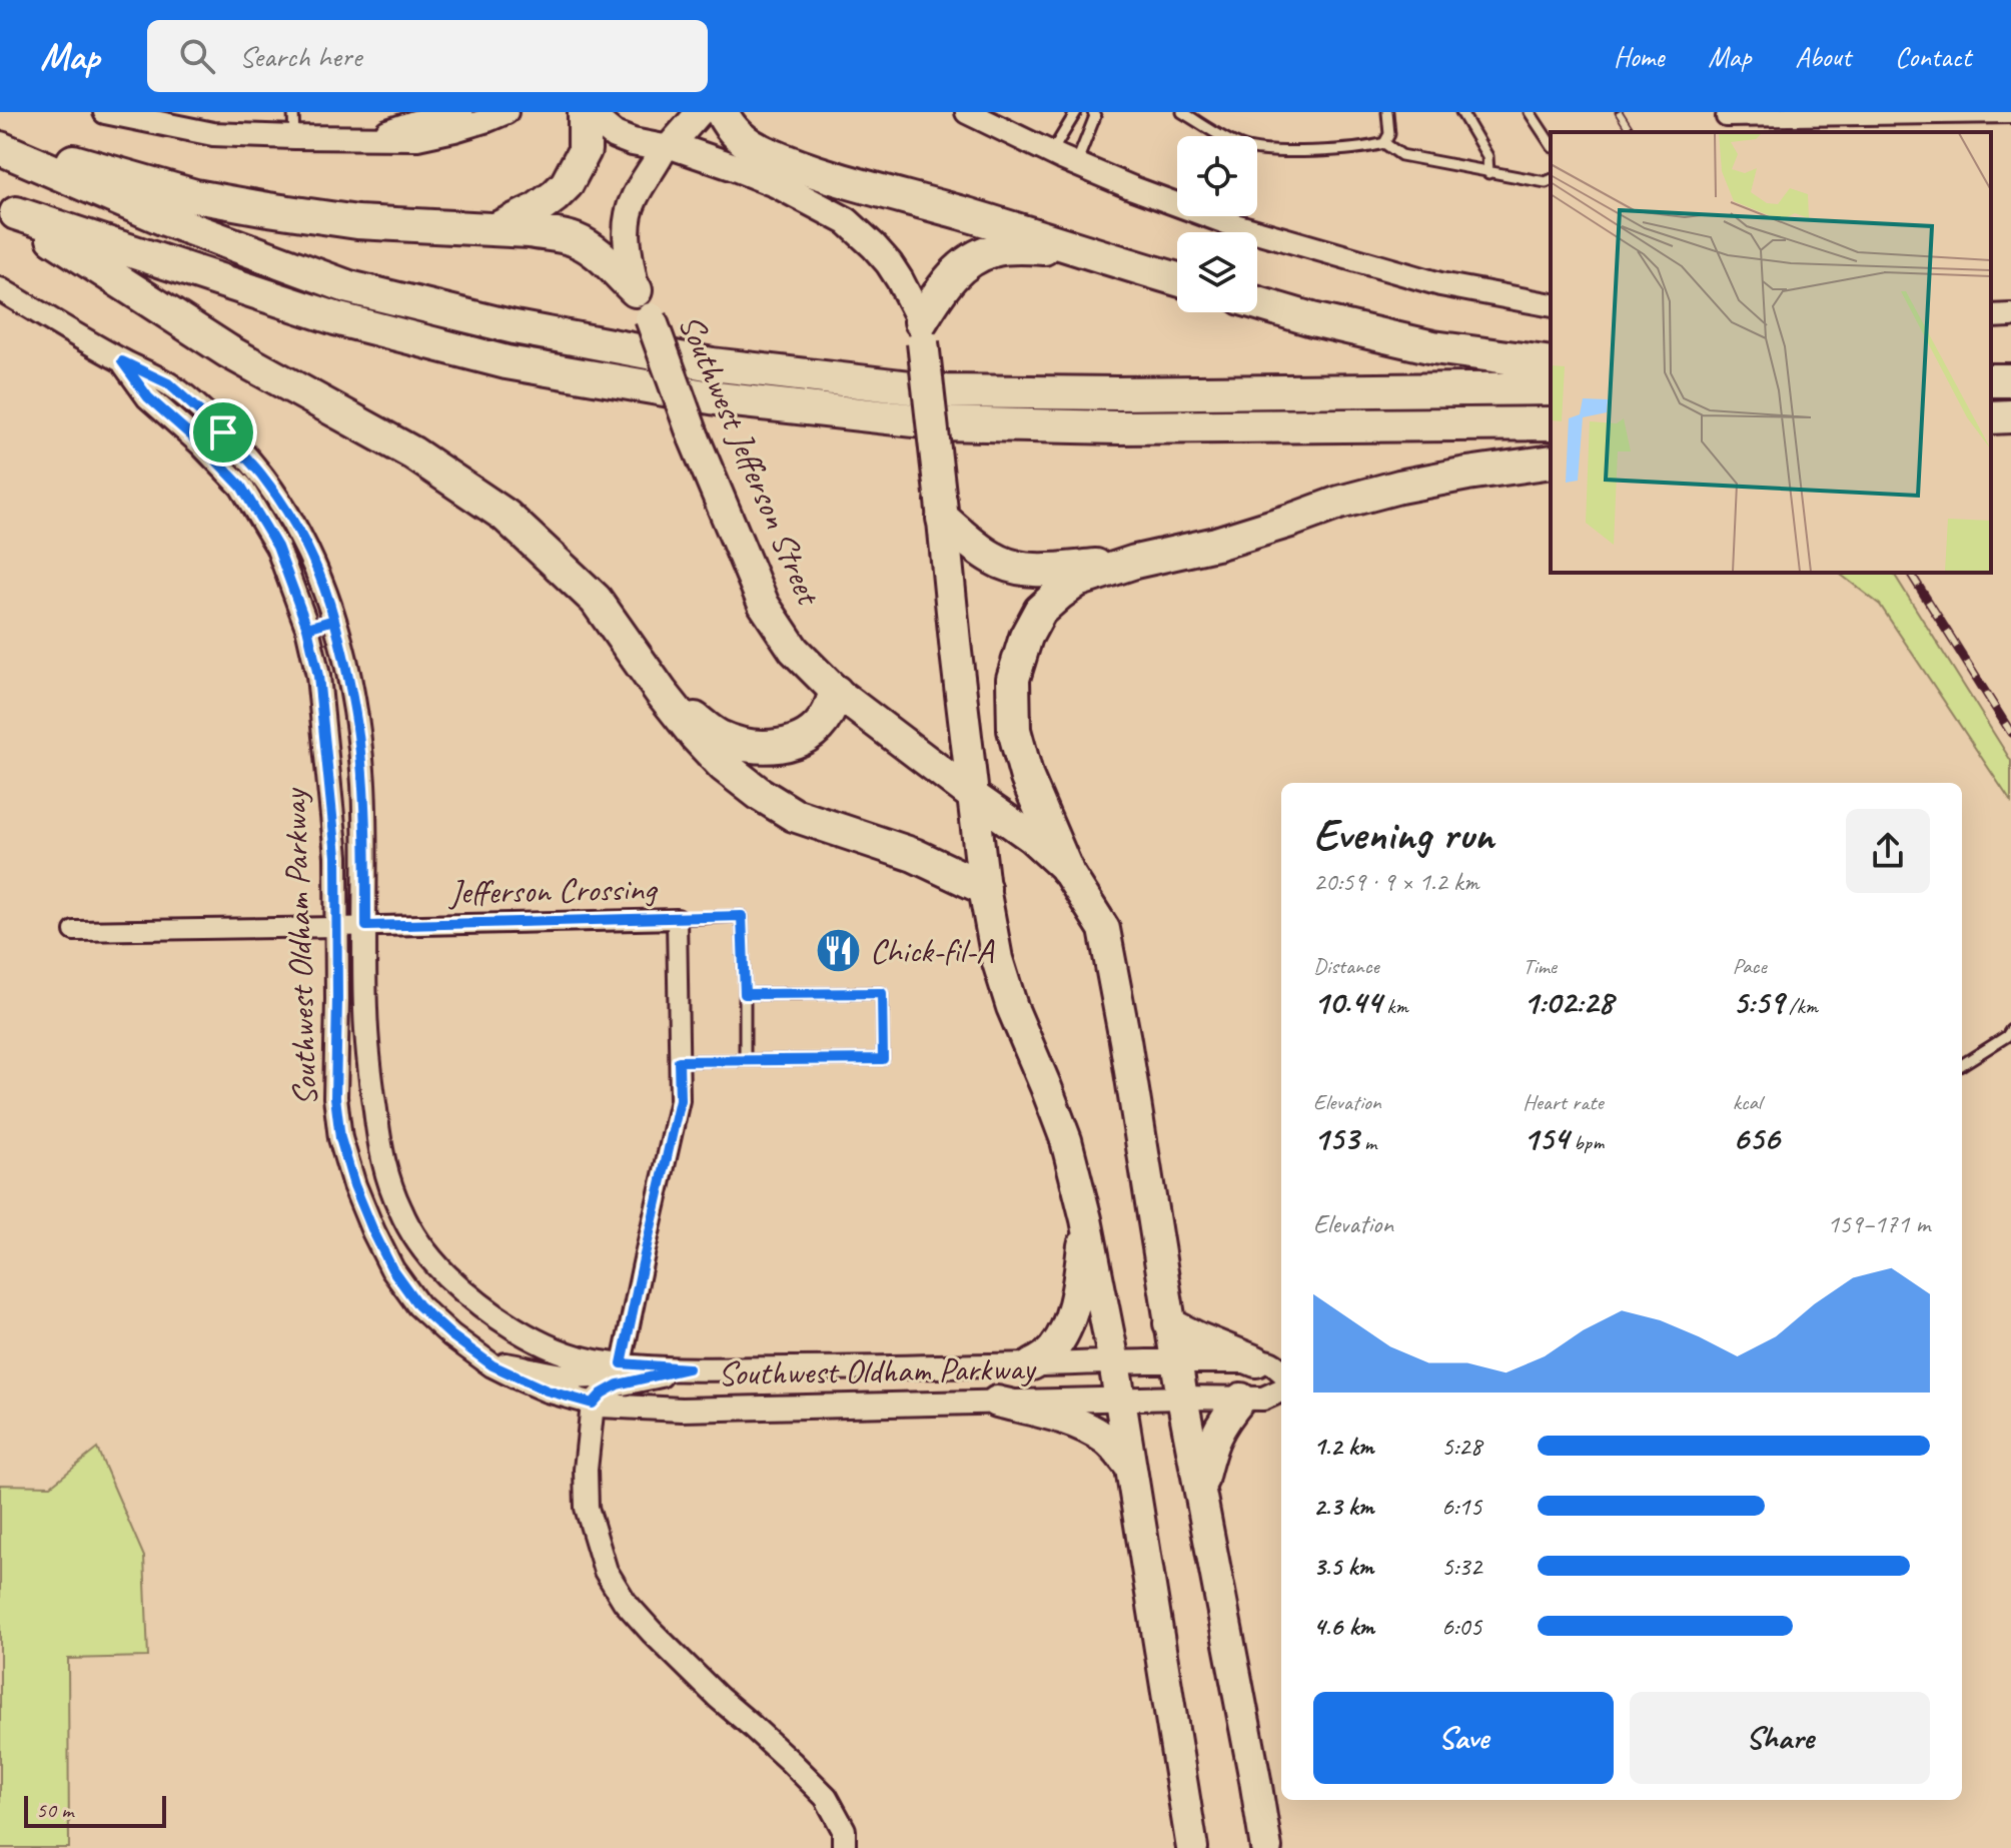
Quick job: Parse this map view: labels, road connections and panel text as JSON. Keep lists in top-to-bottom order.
{
  "streets": {
    "highway": ["Southwest Jefferson Street"],
    "street": ["Jefferson Crossing", "Southwest Oldham Parkway"]
  },
  "crossings": [
    ["Southwest Jefferson Street", "Southwest Oldham Parkway"],
    ["Jefferson Crossing", "Southwest Oldham Parkway"]
  ],
  "places": {
    "restaurant": ["Chick-fil-A"]
  },
  "scale_bar": "50 m",
  "page": {
    "header": "Map",
    "search": "Search here",
    "nav": [
      "Home",
      "Map",
      "About",
      "Contact"
    ],
    "heading": ["Evening run", "20:59 · 9 × 1.2 km"],
    "stats": [
      ["Distance", "10.44 km"],
      ["Time", "1:02:28"],
      ["Pace", "5:59 /km"],
      ["Elevation", "153 m"],
      ["Heart rate", "154 bpm"],
      ["kcal", "656"]
    ],
    "chart": ["Elevation", "159–171 m"],
    "list": [
      {
        "name": "1.2 km",
        "note": "5:28"
      },
      {
        "name": "2.3 km",
        "note": "6:15"
      },
      {
        "name": "3.5 km",
        "note": "5:32"
      },
      {
        "name": "4.6 km",
        "note": "6:05"
      }
    ],
    "buttons": ["Save", "Share"],
    "scale": "50 m"
  }
}
